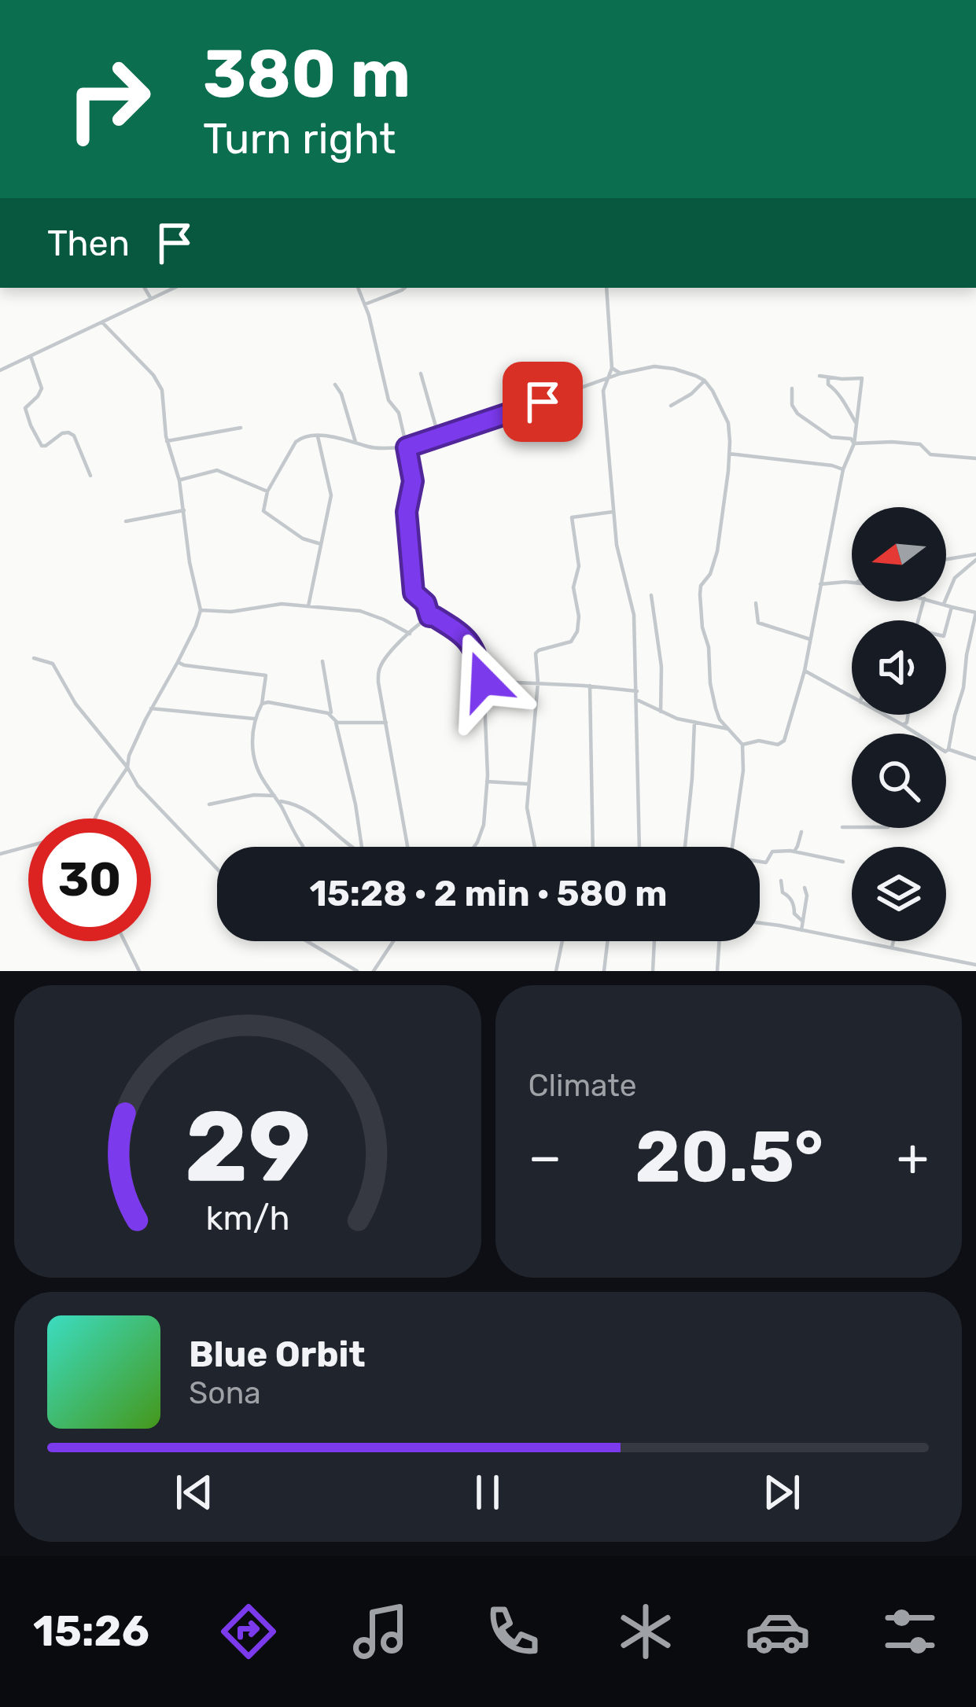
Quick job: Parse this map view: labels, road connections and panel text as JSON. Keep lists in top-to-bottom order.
{
  "north": "left",
  "page": {
    "turn": ["380 m", "Turn right"],
    "then": "Then",
    "limit": "30",
    "trip": "15:28 · 2 min · 580 m",
    "tile": "Climate",
    "heat": ["−", "20.5°", "+"],
    "song": ["Blue Orbit", "Sona"],
    "tabs": "15:26",
    "gauge": ["29", "km/h"]
  }
}
